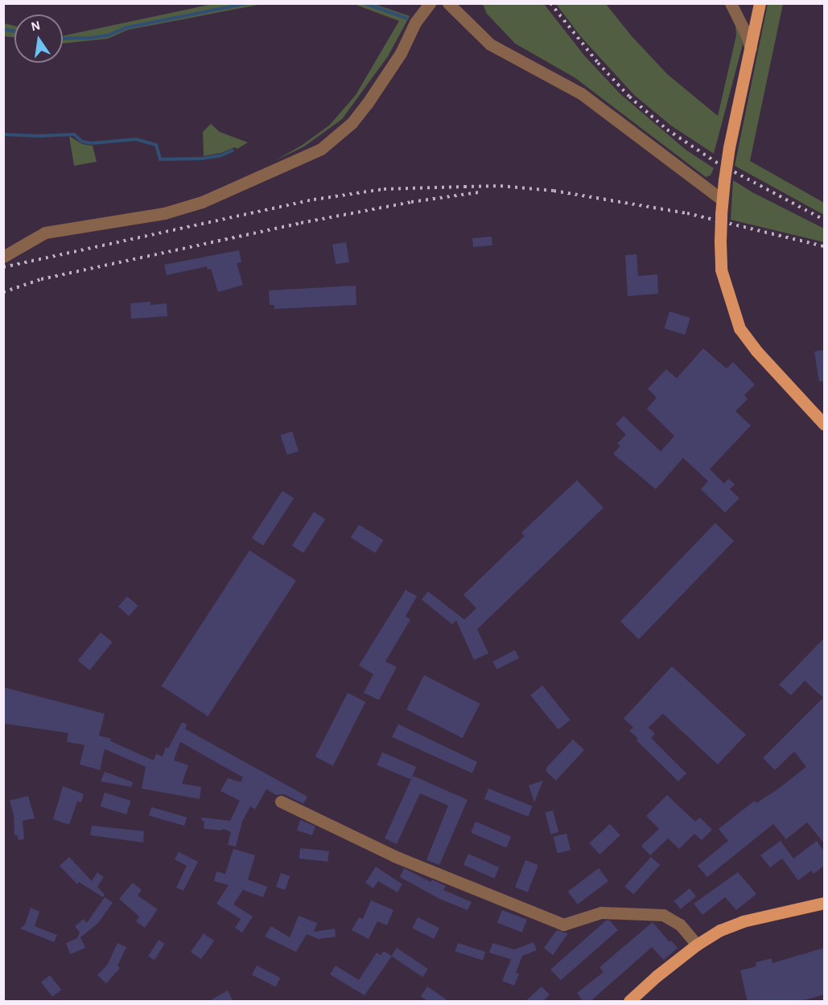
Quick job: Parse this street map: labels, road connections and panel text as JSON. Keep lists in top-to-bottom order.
{
  "north": "top"
}
